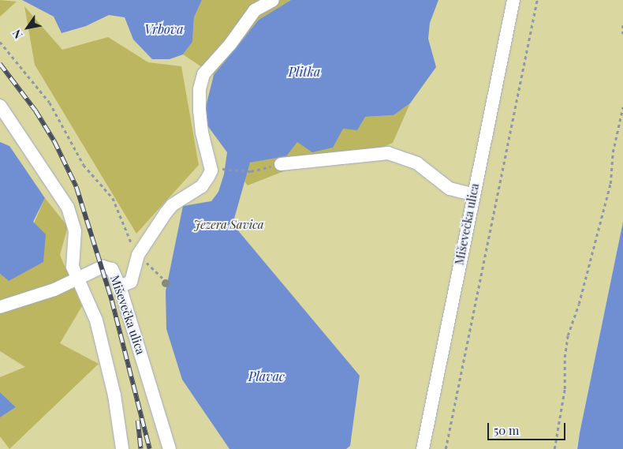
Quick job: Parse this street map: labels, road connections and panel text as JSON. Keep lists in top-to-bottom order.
{
  "streets": {
    "street": ["Miševečka ulica"]
  },
  "water": ["Vrbova", "Plitka", "Plavac"],
  "parks": ["Jezera Savica"],
  "scale_bar": "50 m",
  "north": "bottom left"
}
